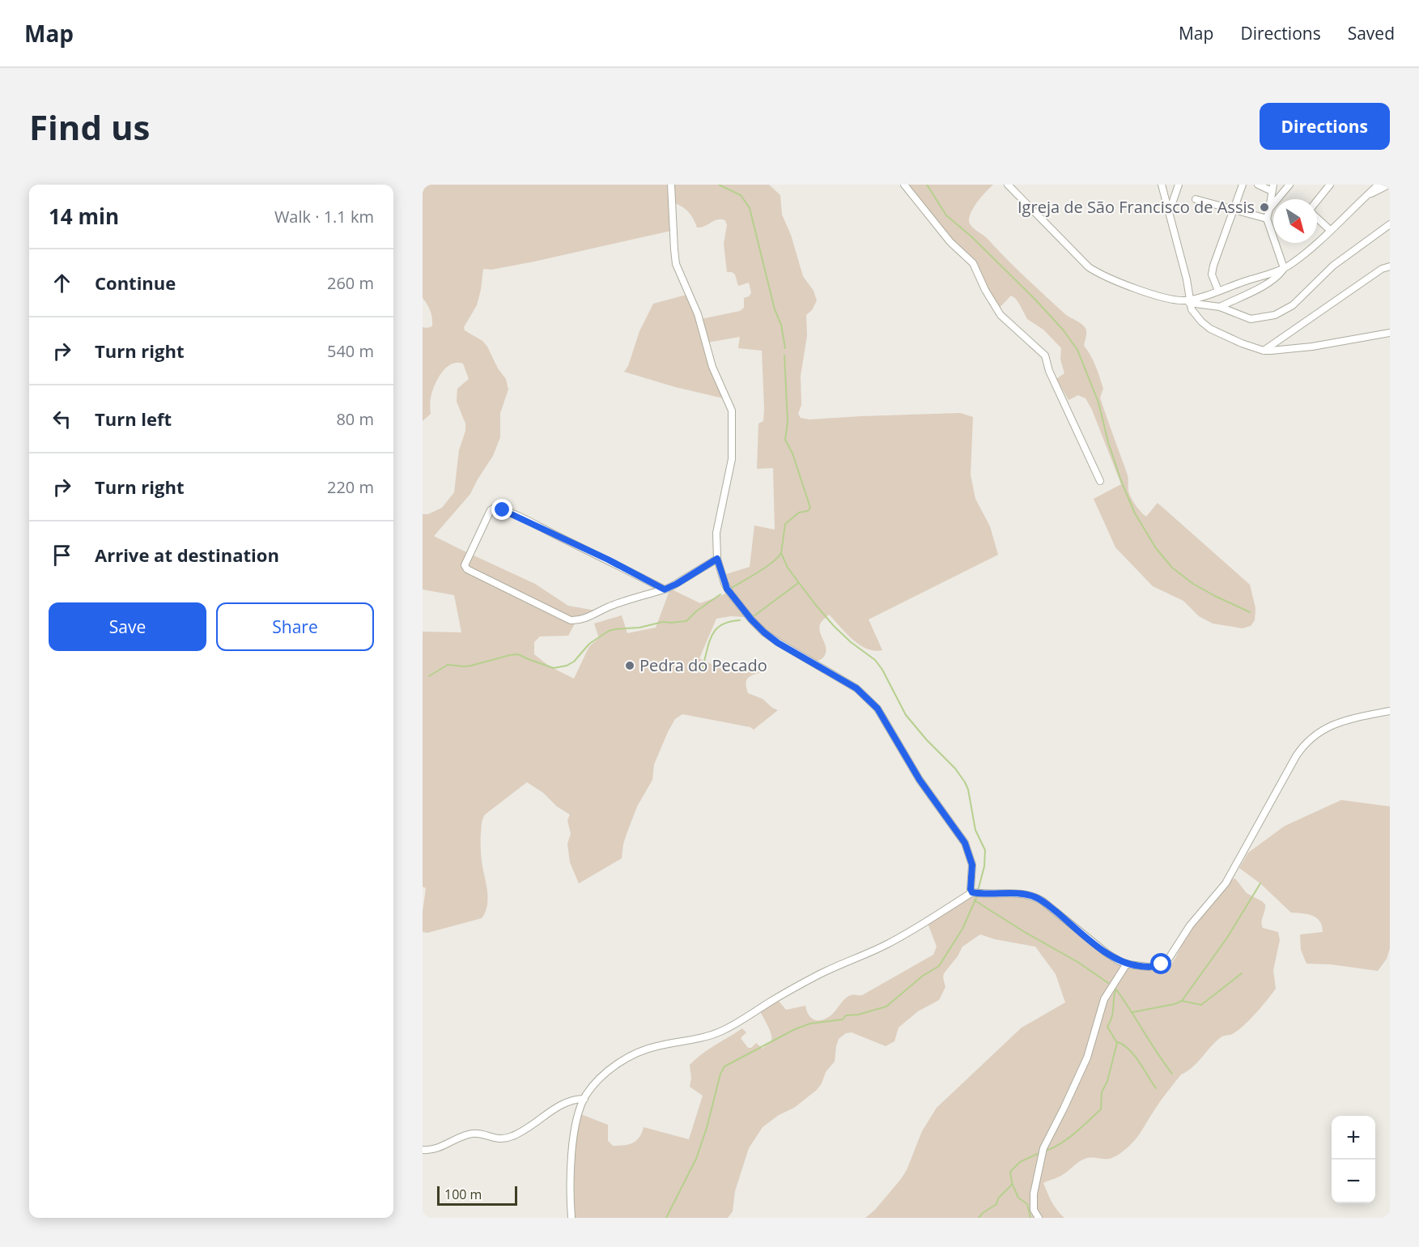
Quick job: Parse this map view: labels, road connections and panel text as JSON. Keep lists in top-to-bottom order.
{
  "places": ["Igreja de São Francisco de Assis", "Pedra do Pecado"],
  "scale_bar": "100 m",
  "north": "bottom right",
  "page": {
    "header": "Map",
    "nav": ["Map", "Directions", "Saved"],
    "buttons": [
      "Directions",
      ["Save", "Share"]
    ],
    "title": "Find us",
    "heading": ["14 min", "Walk · 1.1 km"],
    "list": [
      ["Continue", "260 m"],
      ["Turn right", "540 m"],
      ["Turn left", "80 m"],
      ["Turn right", "220 m"],
      "Arrive at destination"
    ],
    "map_buttons": ["+", "−"],
    "scale": "100 m"
  }
}
